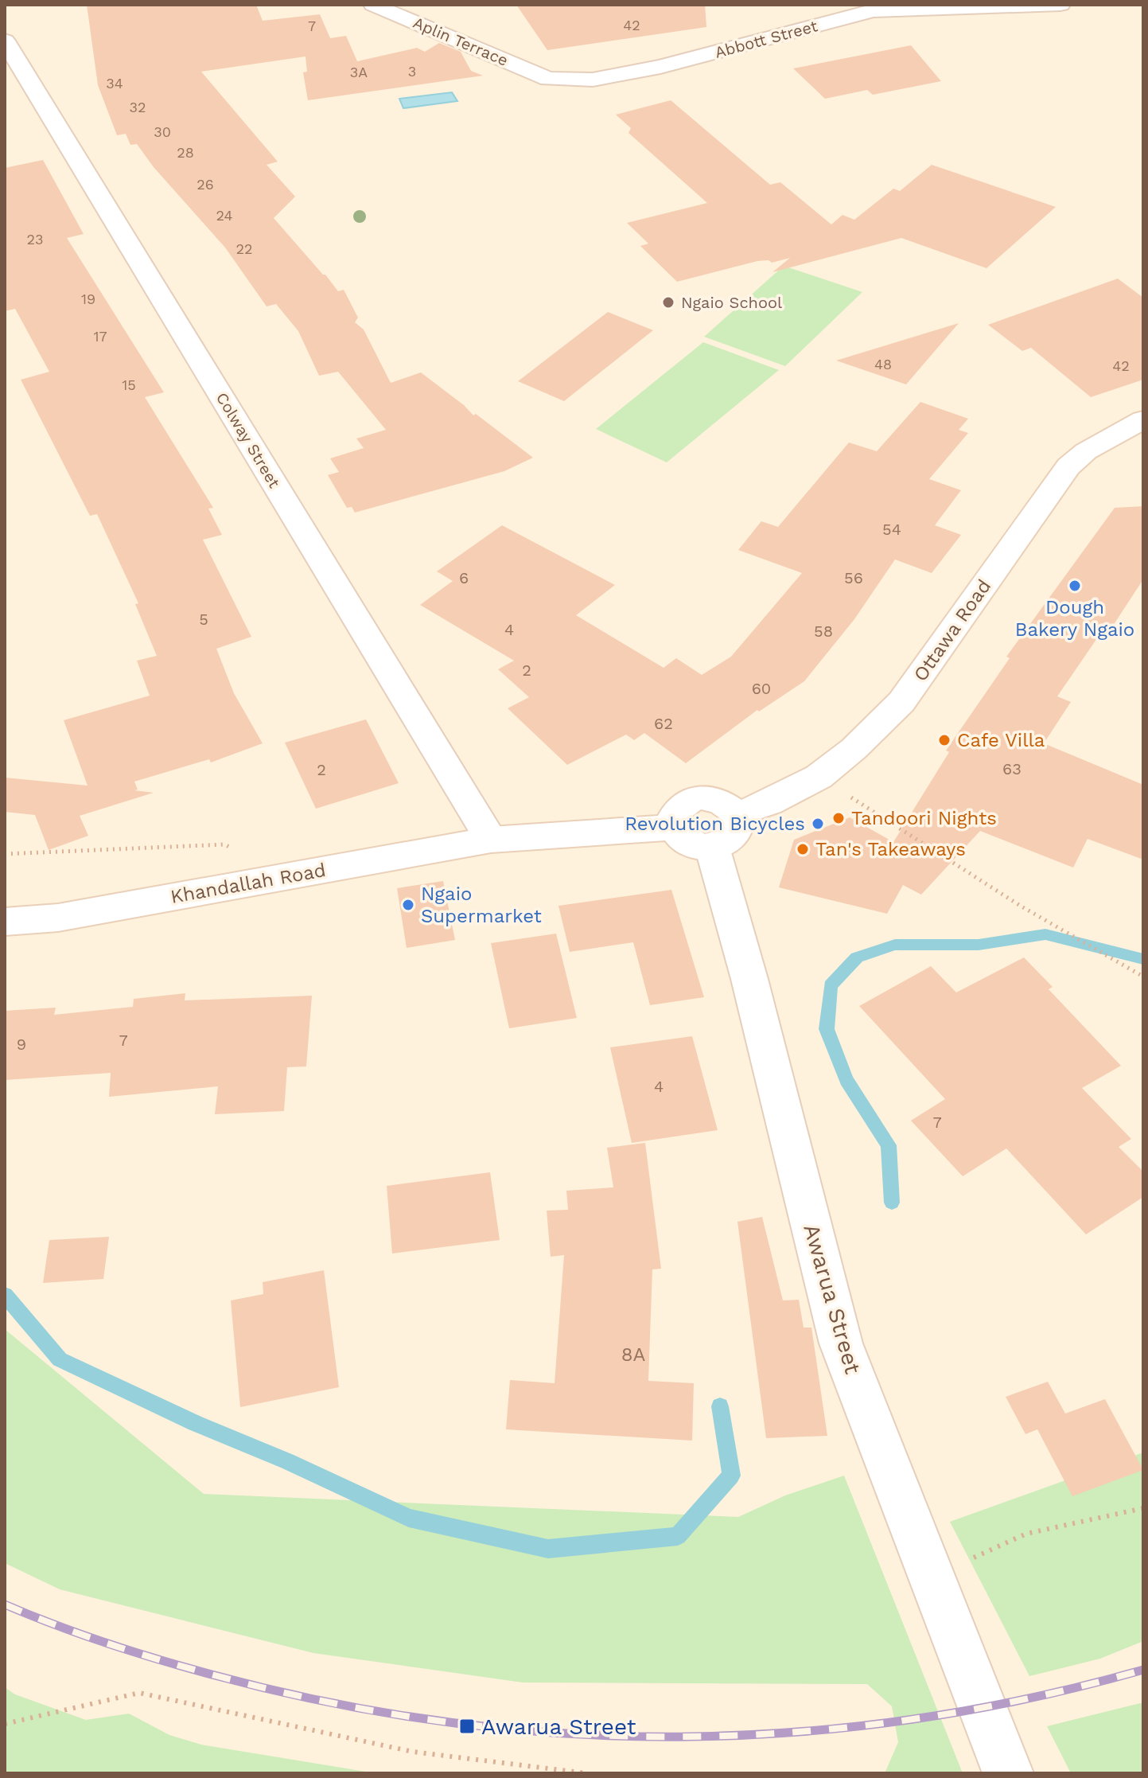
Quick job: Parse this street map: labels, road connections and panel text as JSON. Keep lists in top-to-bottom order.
{
  "streets": {
    "street": [
      "Abbott Street",
      "Aplin Terrace",
      "Colway Street",
      "Ottawa Road",
      "Khandallah Road",
      "Awarua Street"
    ]
  },
  "crossings": [
    ["Abbott Street", "Aplin Terrace"],
    ["Colway Street", "Khandallah Road"],
    ["Ottawa Road", "Awarua Street"]
  ],
  "places": {
    "other": [
      "Ngaio School",
      "Dough Bakery Ngaio",
      "Cafe Villa",
      "Tandoori Nights",
      "Revolution Bicycles",
      "Tan's Takeaways",
      "Ngaio Supermarket"
    ],
    "transit": ["Awarua Street"]
  },
  "house_numbers": [
    "42",
    "7",
    "3",
    "3A",
    "34",
    "32",
    "30",
    "28",
    "26",
    "24",
    "23",
    "22",
    "19",
    "17",
    "48",
    "42",
    "15",
    "54",
    "6",
    "56",
    "5",
    "4",
    "58",
    "2",
    "60",
    "62",
    "63",
    "2",
    "7",
    "9",
    "4",
    "7",
    "8A"
  ]
}
